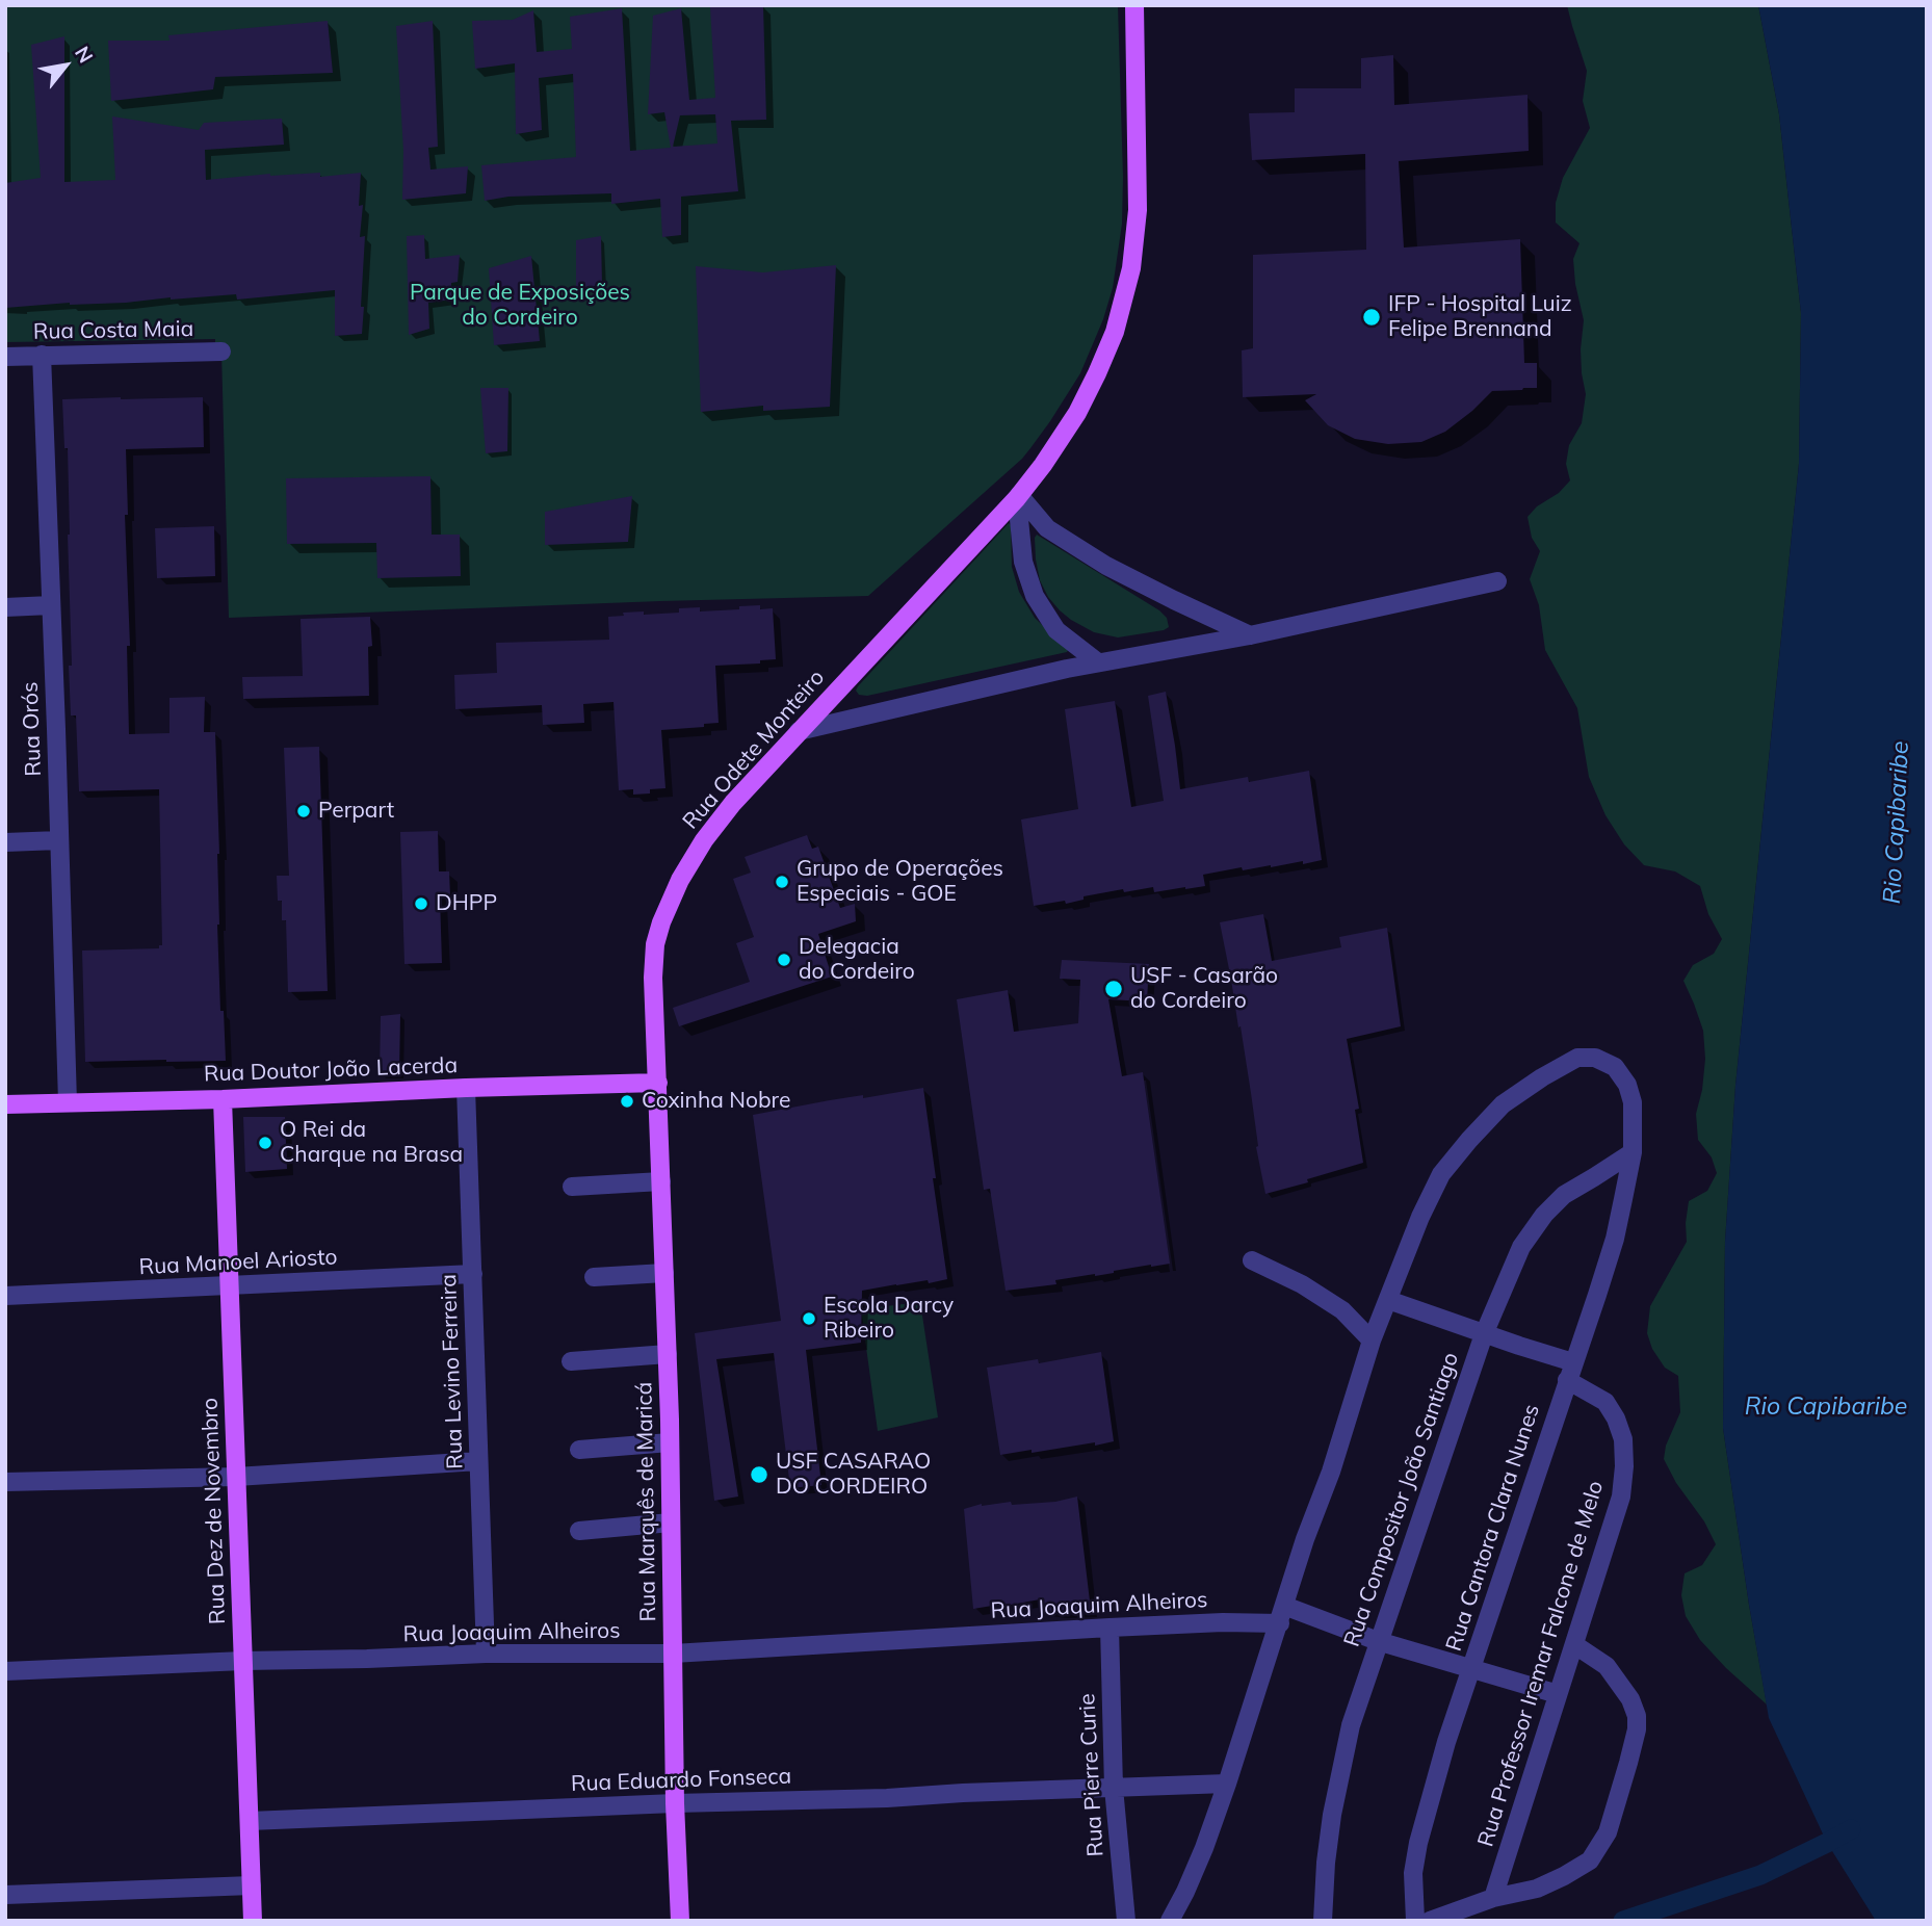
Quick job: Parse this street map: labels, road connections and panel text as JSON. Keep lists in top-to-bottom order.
{
  "streets": {
    "main road": [
      "Rua Odete Monteiro",
      "Rua Doutor João Lacerda",
      "Rua Marquês de Maricá",
      "Rua Dez de Novembro"
    ],
    "street": [
      "Rua Costa Maia",
      "Rua Orós",
      "Rua Manoel Ariosto",
      "Rua Levino Ferreira",
      "Rua Compositor João Santiago",
      "Rua Cantora Clara Nunes",
      "Rua Joaquim Alheiros",
      "Rua Professor Iremar Falcone de Melo",
      "Rua Pierre Curie",
      "Rua Eduardo Fonseca"
    ]
  },
  "crossings": [
    ["Rua Costa Maia", "Rua Orós"],
    ["Rua Orós", "Rua Doutor João Lacerda"],
    ["Rua Odete Monteiro", "Rua Doutor João Lacerda"],
    ["Rua Odete Monteiro", "Rua Marquês de Maricá"],
    ["Rua Doutor João Lacerda", "Rua Levino Ferreira"],
    ["Rua Doutor João Lacerda", "Rua Marquês de Maricá"],
    ["Rua Doutor João Lacerda", "Rua Dez de Novembro"],
    ["Rua Manoel Ariosto", "Rua Levino Ferreira"],
    ["Rua Manoel Ariosto", "Rua Dez de Novembro"],
    ["Rua Levino Ferreira", "Rua Joaquim Alheiros"],
    ["Rua Compositor João Santiago", "Rua Cantora Clara Nunes"],
    ["Rua Compositor João Santiago", "Rua Joaquim Alheiros"],
    ["Rua Compositor João Santiago", "Rua Professor Iremar Falcone de Melo"],
    ["Rua Marquês de Maricá", "Rua Joaquim Alheiros"],
    ["Rua Marquês de Maricá", "Rua Eduardo Fonseca"],
    ["Rua Dez de Novembro", "Rua Joaquim Alheiros"],
    ["Rua Dez de Novembro", "Rua Eduardo Fonseca"],
    ["Rua Cantora Clara Nunes", "Rua Joaquim Alheiros"],
    ["Rua Cantora Clara Nunes", "Rua Professor Iremar Falcone de Melo"],
    ["Rua Cantora Clara Nunes", "Rua Eduardo Fonseca"],
    ["Rua Joaquim Alheiros", "Rua Professor Iremar Falcone de Melo"],
    ["Rua Joaquim Alheiros", "Rua Pierre Curie"],
    ["Rua Pierre Curie", "Rua Eduardo Fonseca"]
  ],
  "water": ["Rio Capibaribe"],
  "parks": ["Parque de Exposições do Cordeiro"],
  "places": [
    "IFP - Hospital Luiz Felipe Brennand",
    "Perpart",
    "Grupo de Operações Especiais - GOE",
    "DHPP",
    "Delegacia do Cordeiro",
    "USF - Casarão do Cordeiro",
    "Coxinha Nobre",
    "O Rei da Charque na Brasa",
    "Escola Darcy Ribeiro",
    "USF CASARAO DO CORDEIRO"
  ],
  "north": "top right"
}
